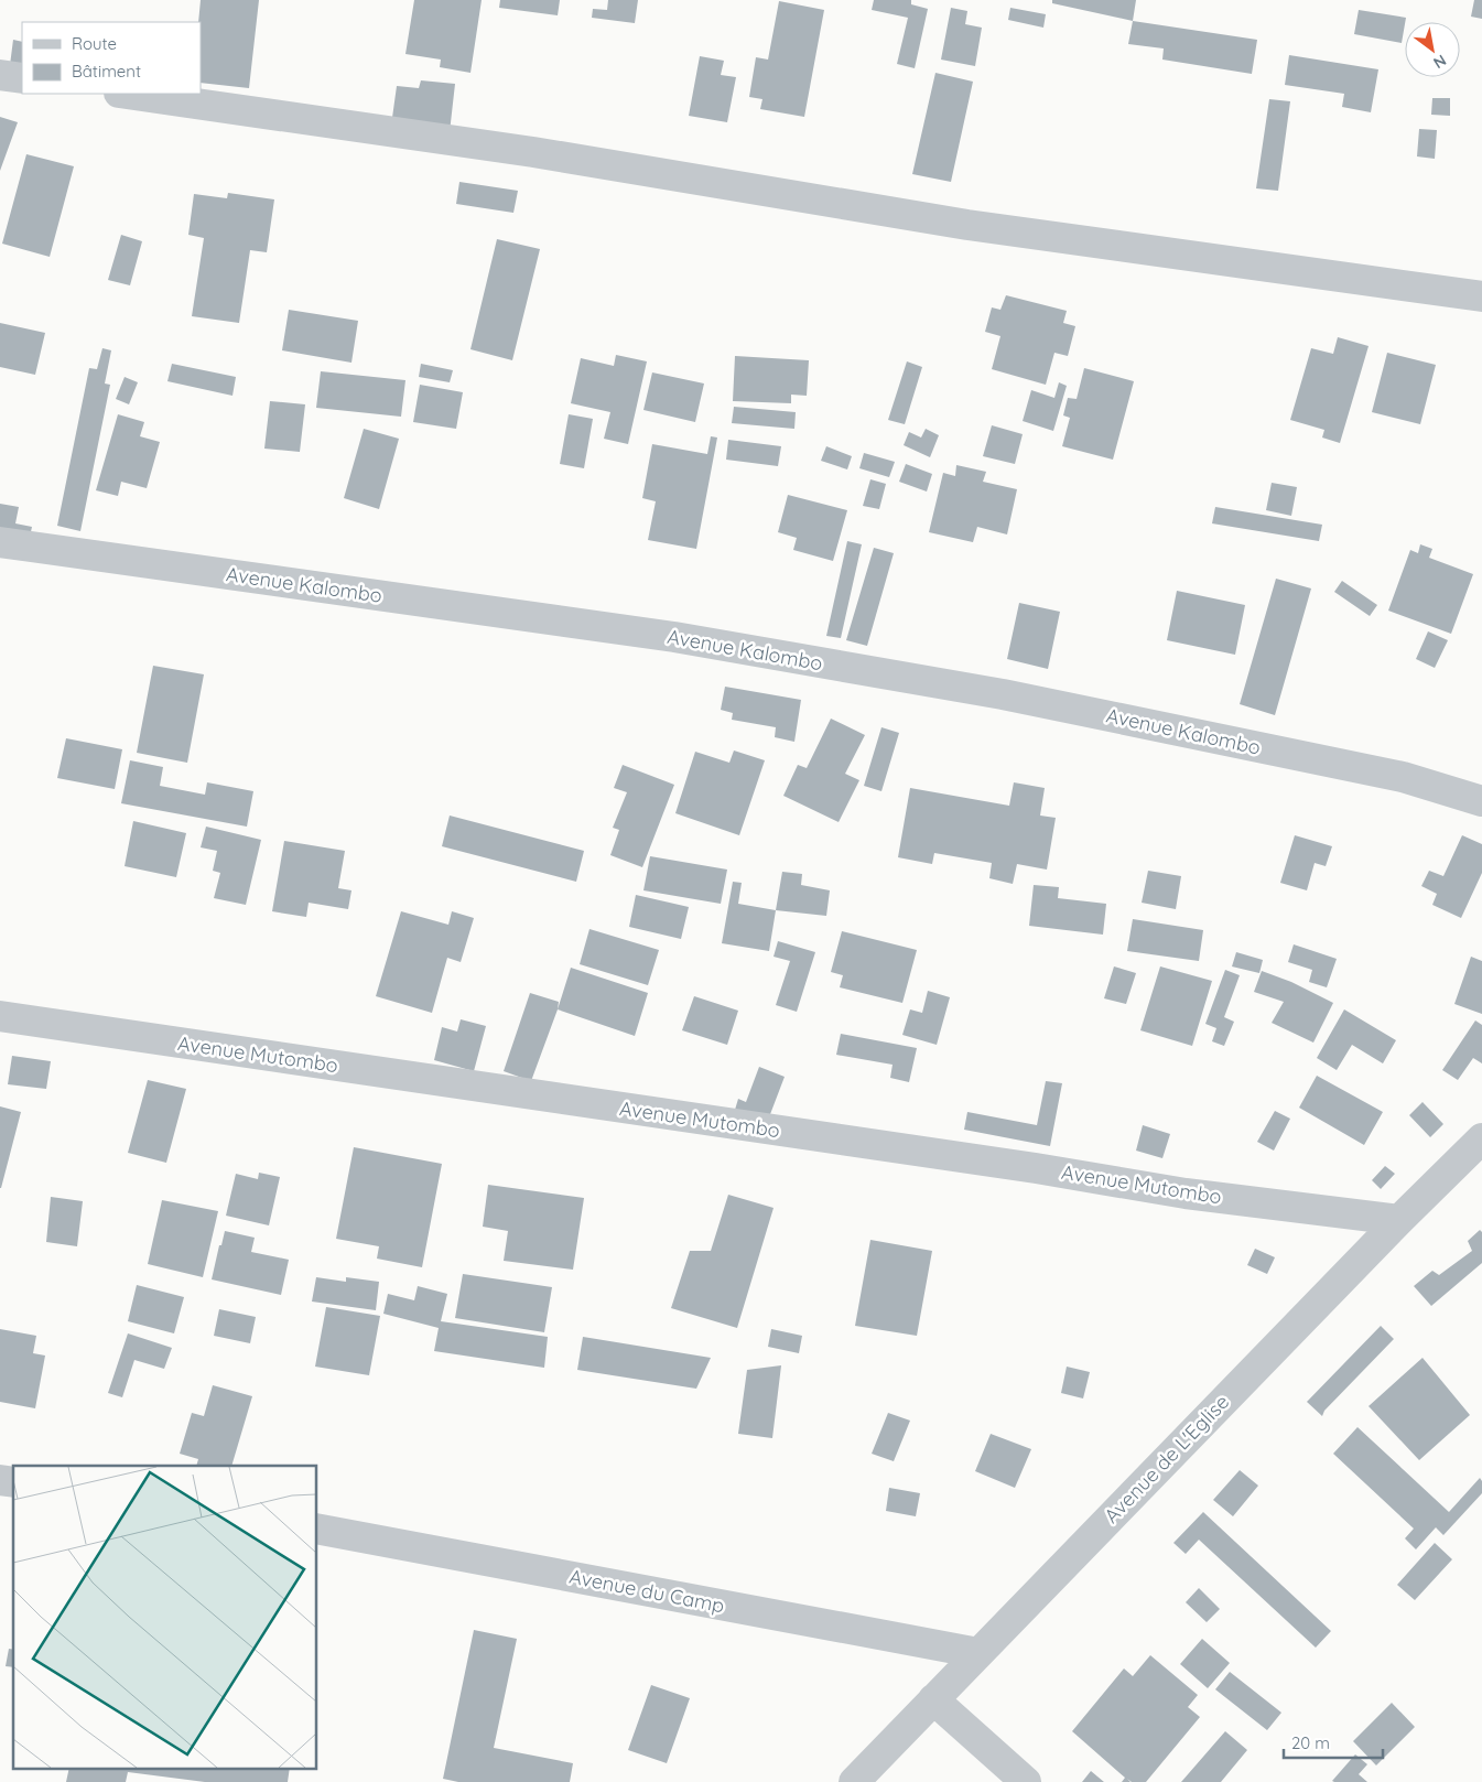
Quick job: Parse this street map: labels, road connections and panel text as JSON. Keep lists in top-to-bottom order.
{
  "streets": {
    "street": [
      "Avenue Kalombo",
      "Avenue Mutombo",
      "Avenue de L'Eglise",
      "Avenue du Camp"
    ]
  },
  "crossings": [
    ["Avenue Mutombo", "Avenue de L'Eglise"],
    ["Avenue de L'Eglise", "Avenue du Camp"]
  ],
  "legend": ["Route", "Bâtiment"],
  "scale_bar": "20 m",
  "north": "bottom right"
}
